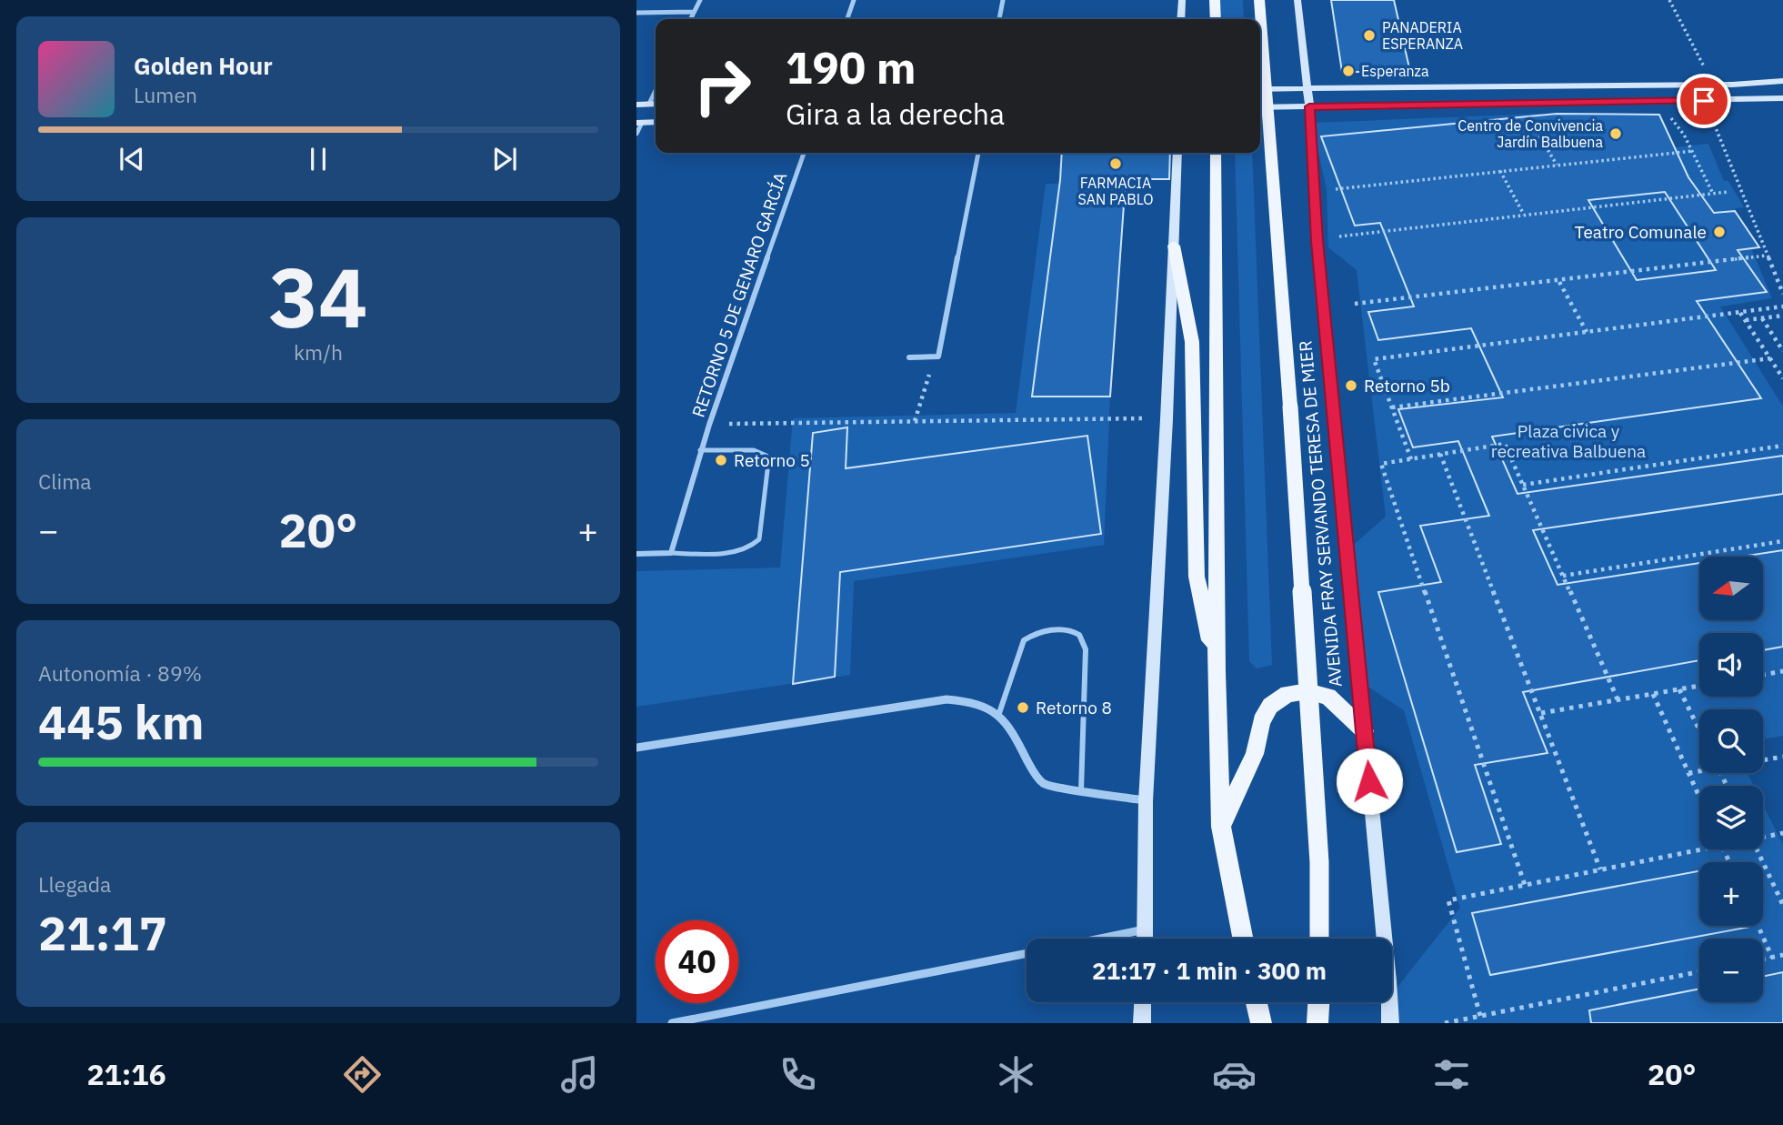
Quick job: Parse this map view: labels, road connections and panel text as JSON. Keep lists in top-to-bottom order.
{
  "streets": {
    "main road": ["AVENIDA FRAY SERVANDO TERESA DE MIER"],
    "street": ["RETORNO 5 DE GENARO GARCÍA"]
  },
  "parks": ["Plaza civica y recreativa Balbuena"],
  "places": [
    "PANADERIA ESPERANZA",
    "Esperanza",
    "Centro de Convivencia Jardín Balbuena",
    "FARMACIA SAN PABLO",
    "Teatro Comunale",
    "Retorno 5b",
    "Retorno 5",
    "Retorno 8"
  ],
  "north": "left",
  "page": {
    "turn": ["190 m", "Gira a la derecha"],
    "song": ["Golden Hour", "Lumen"],
    "tile": [
      ["34", "km/h"],
      "Clima",
      ["Autonomía · 89%", "445 km"],
      ["Llegada", "21:17"]
    ],
    "heat": ["−", "20°", "+"],
    "map_buttons": ["+", "−"],
    "limit": "40",
    "trip": "21:17 · 1 min · 300 m",
    "tabs": ["21:16", "20°"]
  }
}
